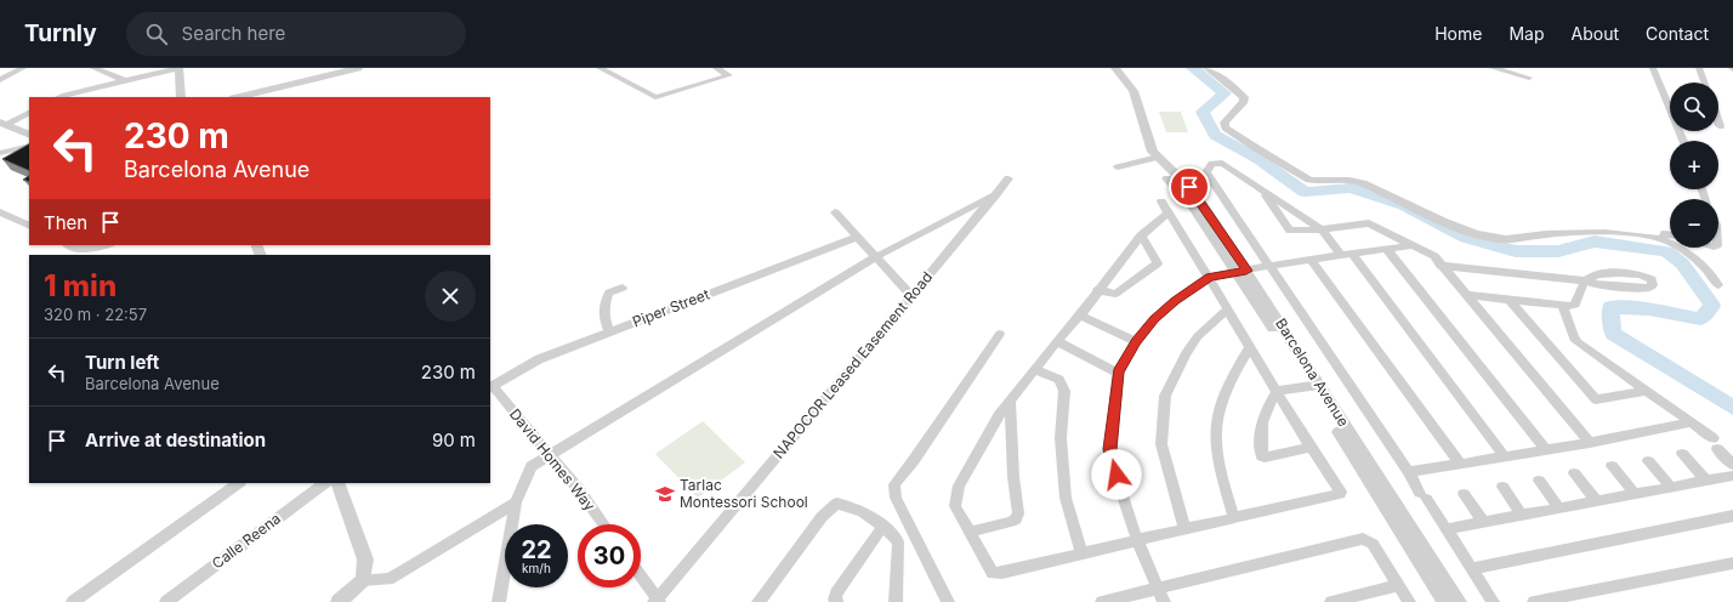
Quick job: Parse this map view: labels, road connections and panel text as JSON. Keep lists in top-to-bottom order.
{
  "streets": {
    "street": [
      "Piper Street",
      "NAPOCOR Leased Easement Road",
      "Barcelona Avenue",
      "David Homes Way",
      "Calle Reena"
    ]
  },
  "crossings": [
    ["Piper Street", "David Homes Way"]
  ],
  "places": {
    "school or university": ["Tarlac Montessori School"]
  },
  "page": {
    "header": "Turnly",
    "search": "Search here",
    "nav": [
      "Home",
      "Map",
      "About",
      "Contact"
    ],
    "map_buttons": ["+", "−"],
    "turn": ["230 m", "Barcelona Avenue"],
    "then": "Then",
    "heading": ["1 min", "320 m · 22:57"],
    "list": [
      {
        "name": "Turn left",
        "note": "Barcelona Avenue",
        "value": "230 m"
      },
      {
        "name": "Arrive at destination",
        "value": "90 m"
      }
    ],
    "speed": "22 km/h",
    "limit": "30"
  }
}
